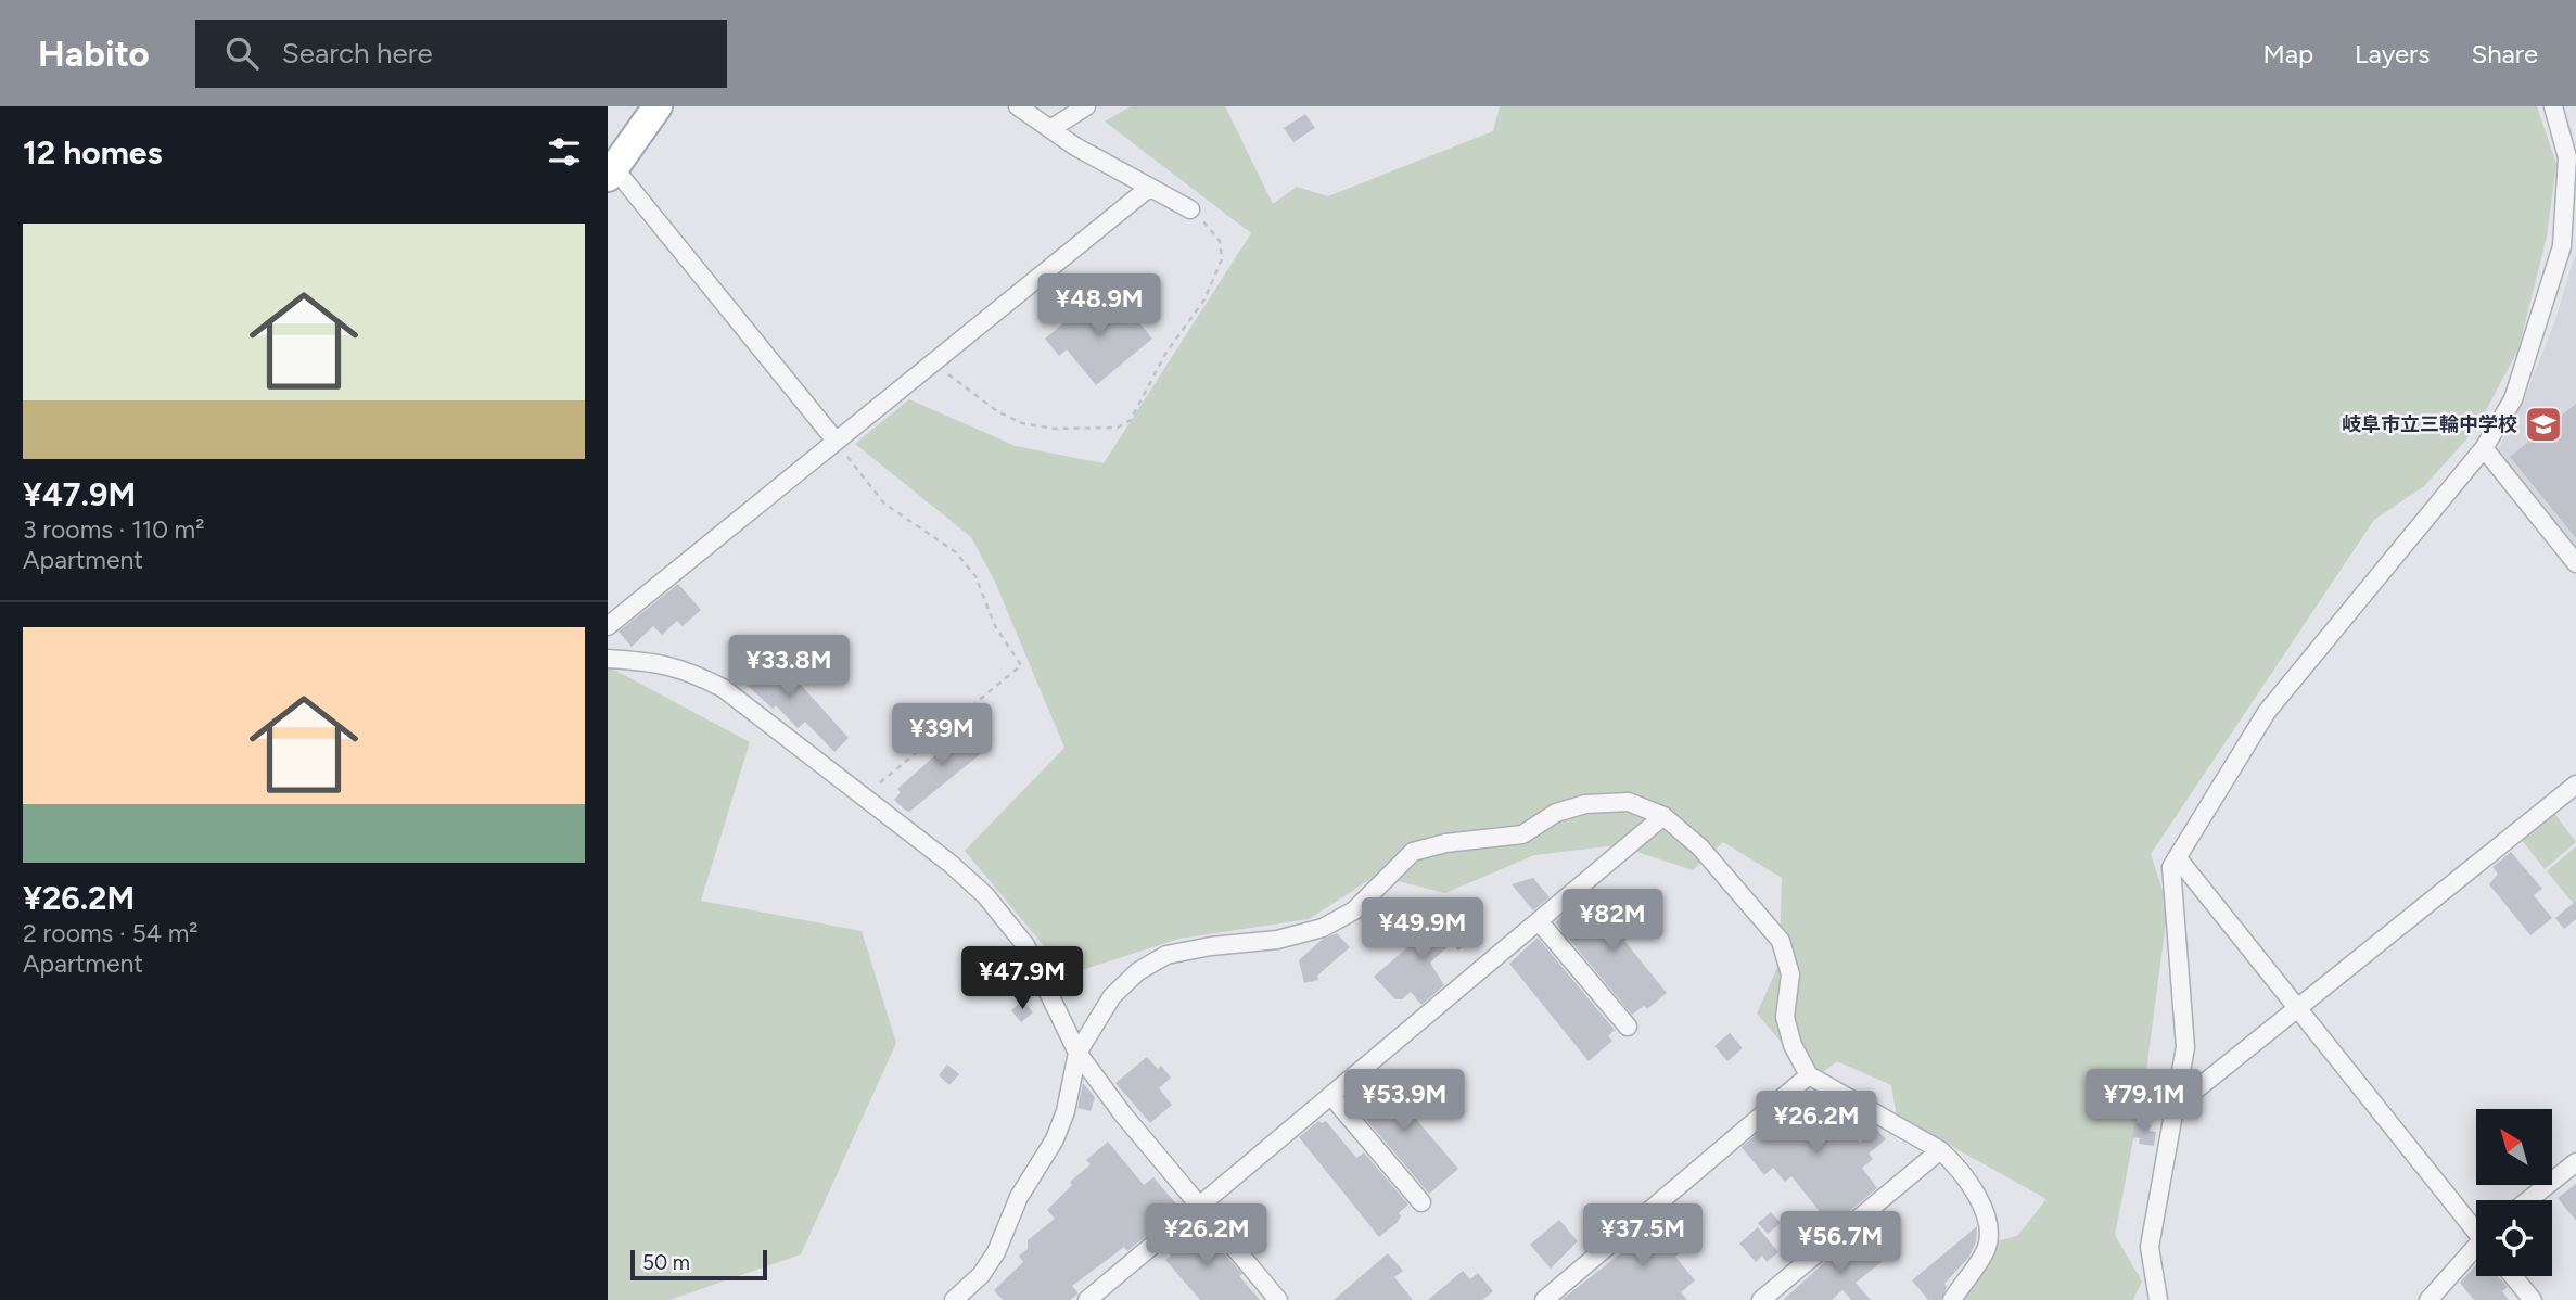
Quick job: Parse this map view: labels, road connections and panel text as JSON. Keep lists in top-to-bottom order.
{
  "places": {
    "school or university": ["岐阜市立三輪中学校"]
  },
  "scale_bar": "50 m",
  "north": "top left",
  "page": {
    "header": "Habito",
    "search": "Search here",
    "nav": ["Map", "Layers", "Share"],
    "heading": "12 homes",
    "list": [
      {
        "name": "¥47.9M",
        "note": "3 rooms · 110 m² · Apartment"
      },
      {
        "name": "¥26.2M",
        "note": "2 rooms · 54 m² · Apartment"
      }
    ],
    "price": [
      "¥48.9M",
      "¥33.8M",
      "¥39M",
      "¥82M",
      "¥49.9M",
      "¥47.9M",
      "¥53.9M",
      "¥79.1M",
      "¥26.2M",
      "¥26.2M",
      "¥37.5M",
      "¥56.7M"
    ],
    "scale": "50 m"
  }
}
